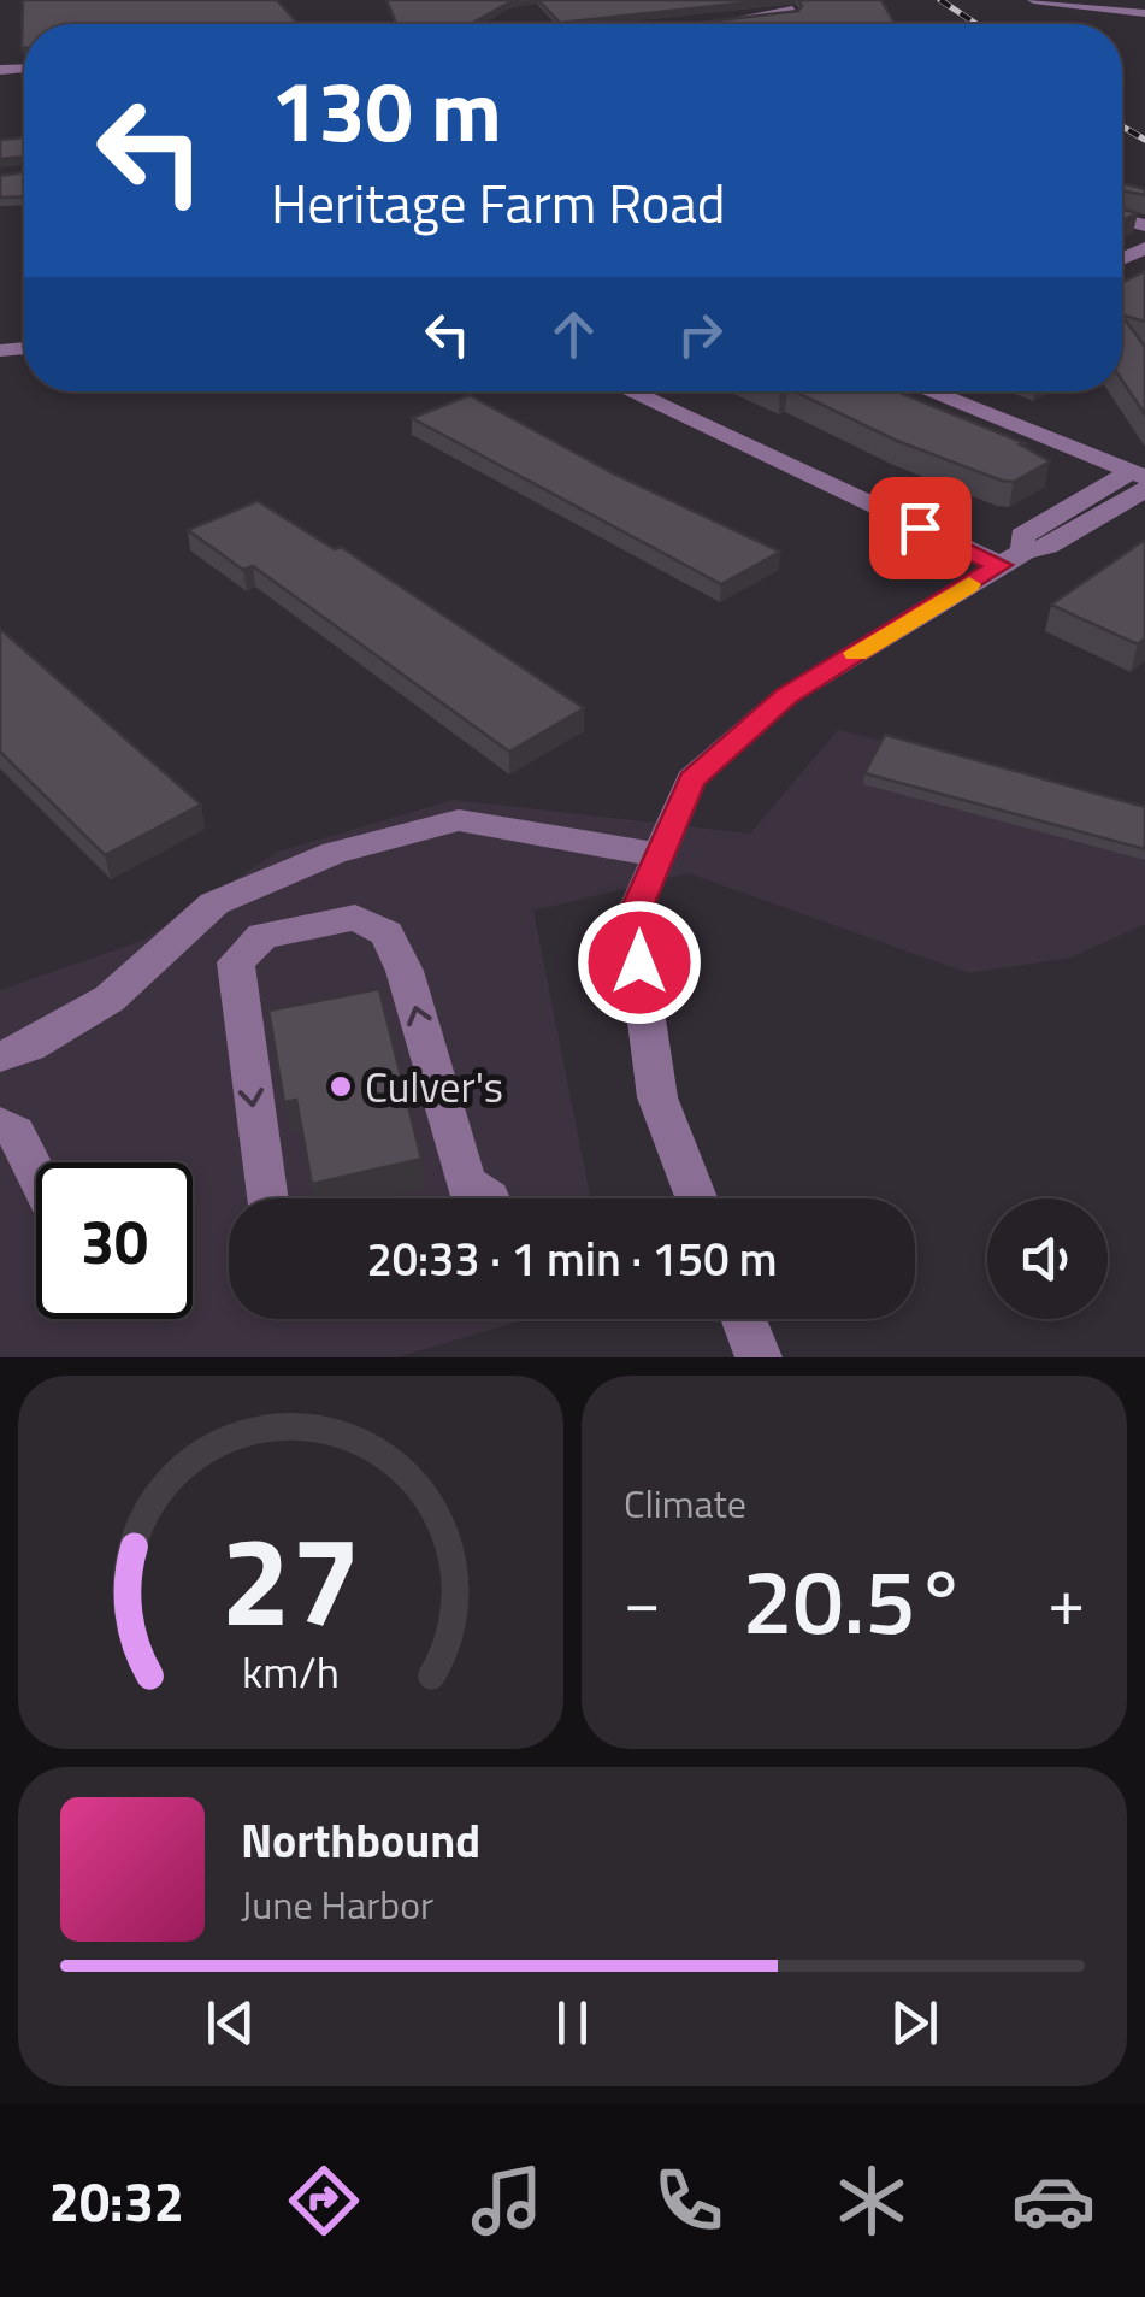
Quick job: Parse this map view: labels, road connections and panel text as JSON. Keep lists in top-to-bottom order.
{
  "places": ["Culver's"],
  "page": {
    "turn": ["130 m", "Heritage Farm Road"],
    "limit": "30",
    "trip": "20:33 · 1 min · 150 m",
    "tile": "Climate",
    "heat": ["−", "20.5°", "+"],
    "song": ["Northbound", "June Harbor"],
    "tabs": "20:32",
    "gauge": ["27", "km/h"]
  }
}
